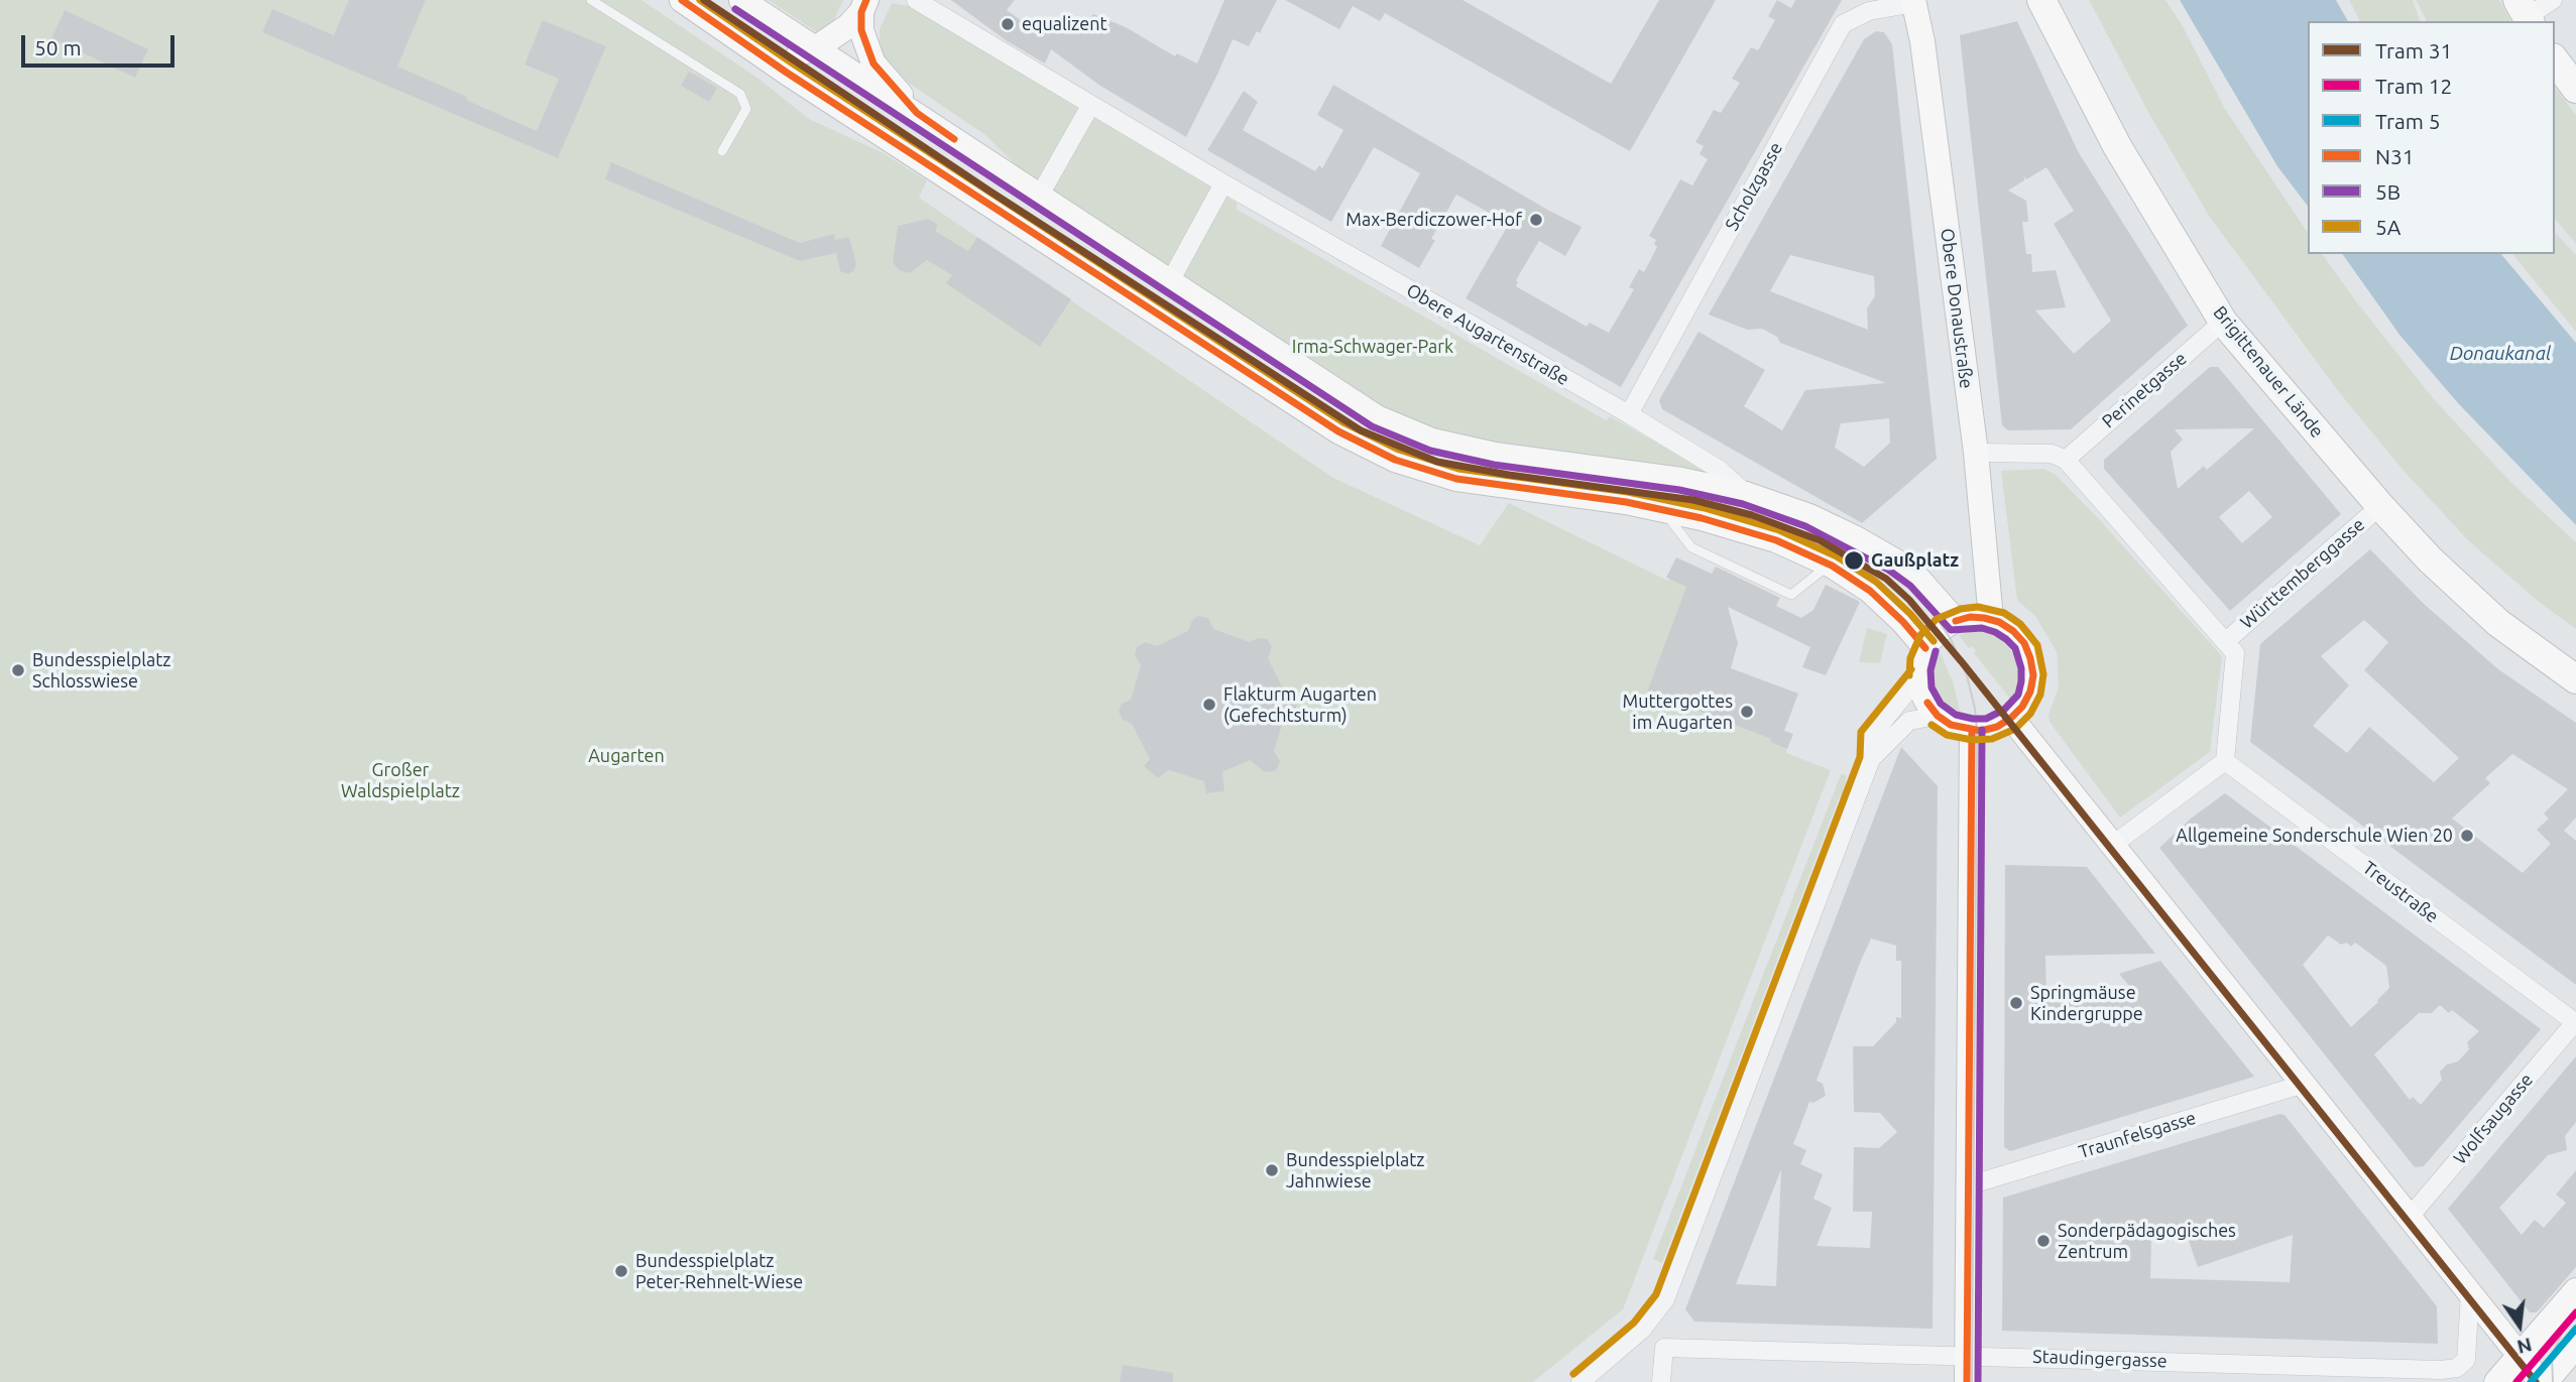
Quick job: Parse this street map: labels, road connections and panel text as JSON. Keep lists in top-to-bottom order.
{
  "streets": {
    "main road": ["Brigittenauer Lände"],
    "street": [
      "Scholzgasse",
      "Obere Donaustraße",
      "Obere Augartenstraße",
      "Perinetgasse",
      "Württemberggasse",
      "Treustraße",
      "Wolfsaugasse",
      "Traunfelsgasse",
      "Staudingergasse"
    ]
  },
  "crossings": [
    ["Scholzgasse", "Obere Donaustraße"],
    ["Scholzgasse", "Obere Augartenstraße"],
    ["Obere Donaustraße", "Obere Augartenstraße"],
    ["Brigittenauer Lände", "Perinetgasse"],
    ["Brigittenauer Lände", "Württemberggasse"],
    ["Treustraße", "Wolfsaugasse"]
  ],
  "water": ["Donaukanal"],
  "parks": ["Irma-Schwager-Park", "Augarten", "Großer Waldspielplatz"],
  "places": [
    "equalizent",
    "Max-Berdiczower-Hof",
    "Gaußplatz",
    "Bundesspielplatz Schlosswiese",
    "Flakturm Augarten (Gefechtsturm)",
    "Muttergottes im Augarten",
    "Allgemeine Sonderschule Wien 20",
    "Springmäuse Kindergruppe",
    "Bundesspielplatz Jahnwiese",
    "Sonderpädagogisches Zentrum",
    "Bundesspielplatz Peter-Rehnelt-Wiese"
  ],
  "lines": [
    "tram line 31",
    "transit line N31",
    "transit line 5A",
    "transit line 5B",
    "tram line 12",
    "tram line 5"
  ],
  "legend": [
    "Tram 31",
    "Tram 12",
    "Tram 5",
    "N31",
    "5B",
    "5A"
  ],
  "scale_bar": "50 m",
  "north": "bottom"
}
